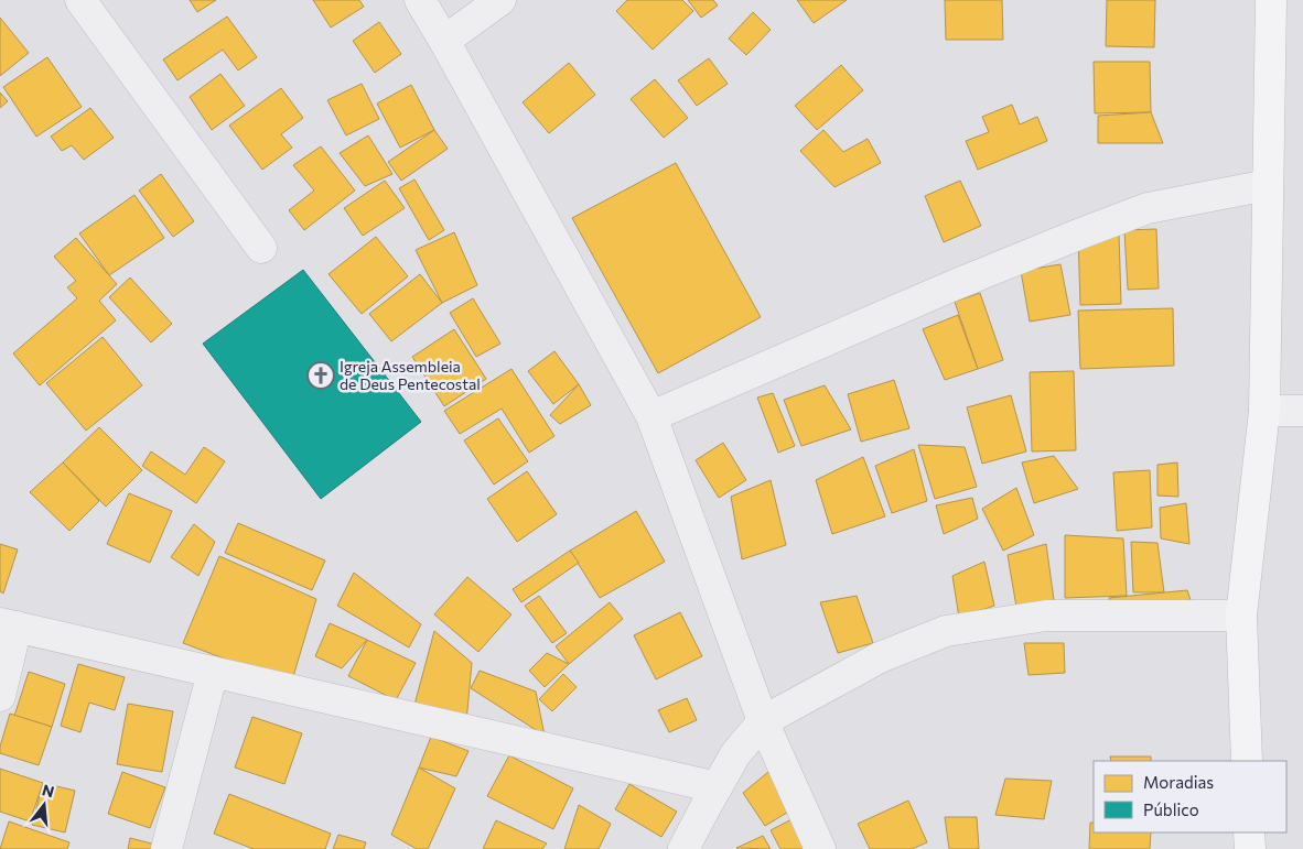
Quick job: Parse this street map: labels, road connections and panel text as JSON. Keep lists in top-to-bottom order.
{
  "places": {
    "church": ["Igreja Assembleia de Deus Pentecostal"]
  },
  "legend": ["Moradias", "Público"],
  "north": "top"
}
